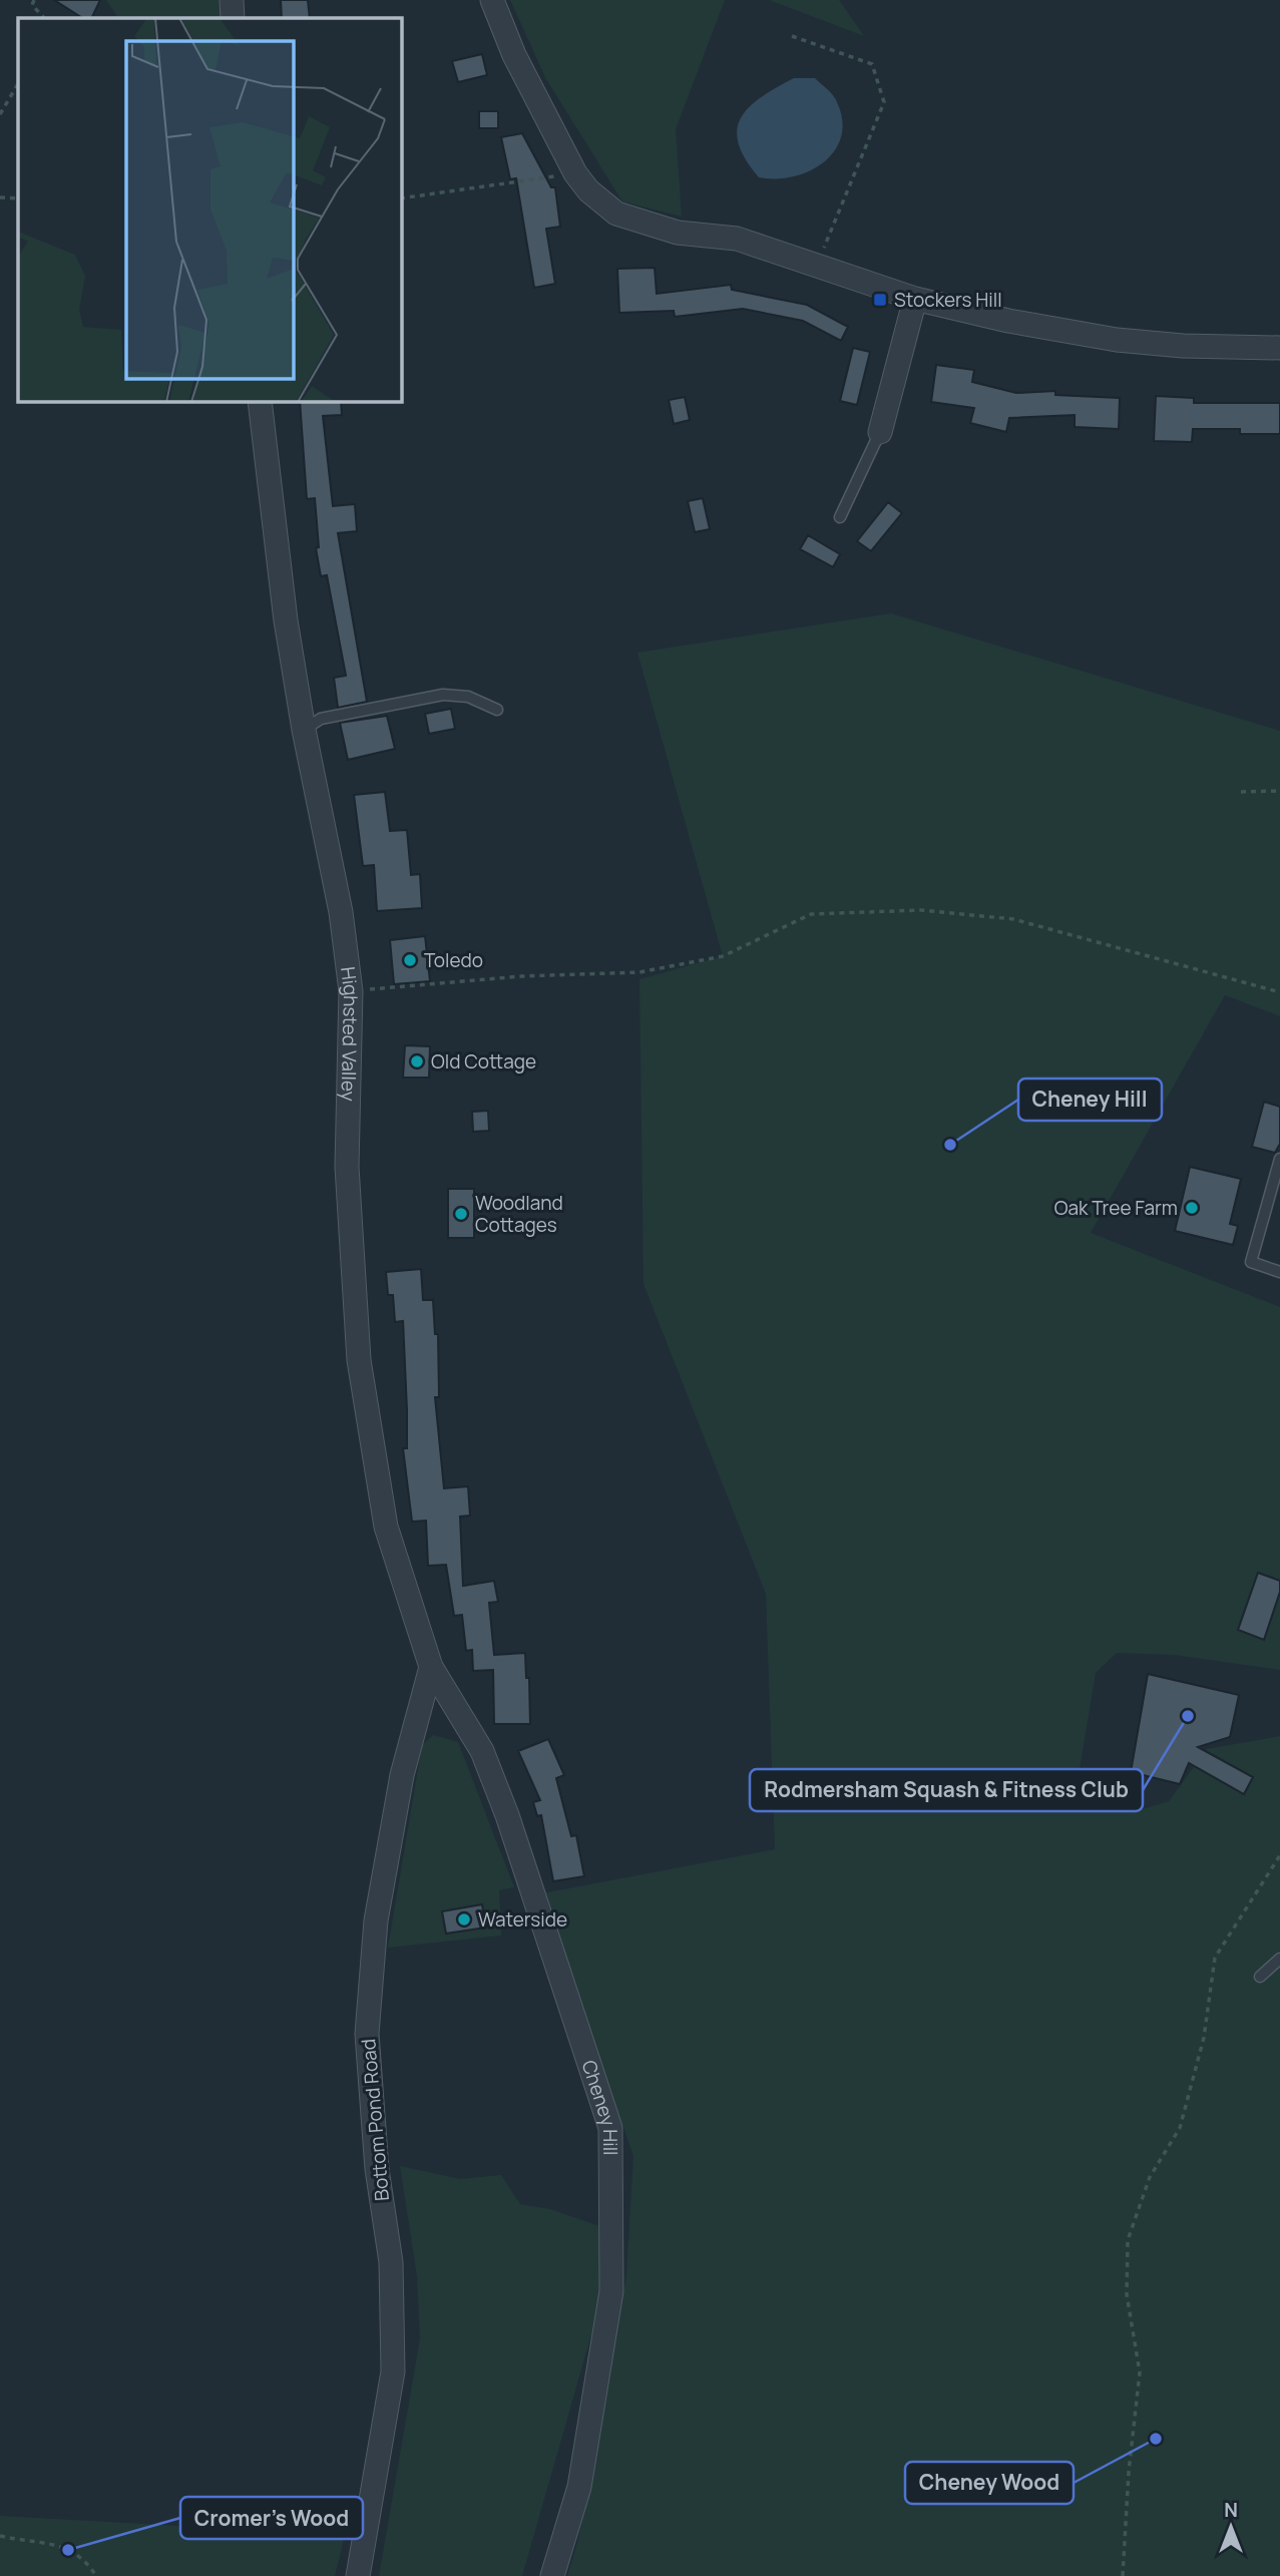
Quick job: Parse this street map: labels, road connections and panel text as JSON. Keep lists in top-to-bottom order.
{
  "streets": {
    "street": ["Highsted Valley", "Cheney Hill", "Bottom Pond Road"]
  },
  "crossings": [
    ["Highsted Valley", "Cheney Hill"],
    ["Highsted Valley", "Bottom Pond Road"],
    ["Cheney Hill", "Bottom Pond Road"]
  ],
  "places": {
    "transit": ["Stockers Hill"],
    "other": [
      "Toledo",
      "Old Cottage",
      "Cheney Hill",
      "Oak Tree Farm",
      "Woodland Cottages",
      "Rodmersham Squash & Fitness Club",
      "Waterside",
      "Cheney Wood",
      "Cromer's Wood"
    ]
  },
  "north": "top"
}
